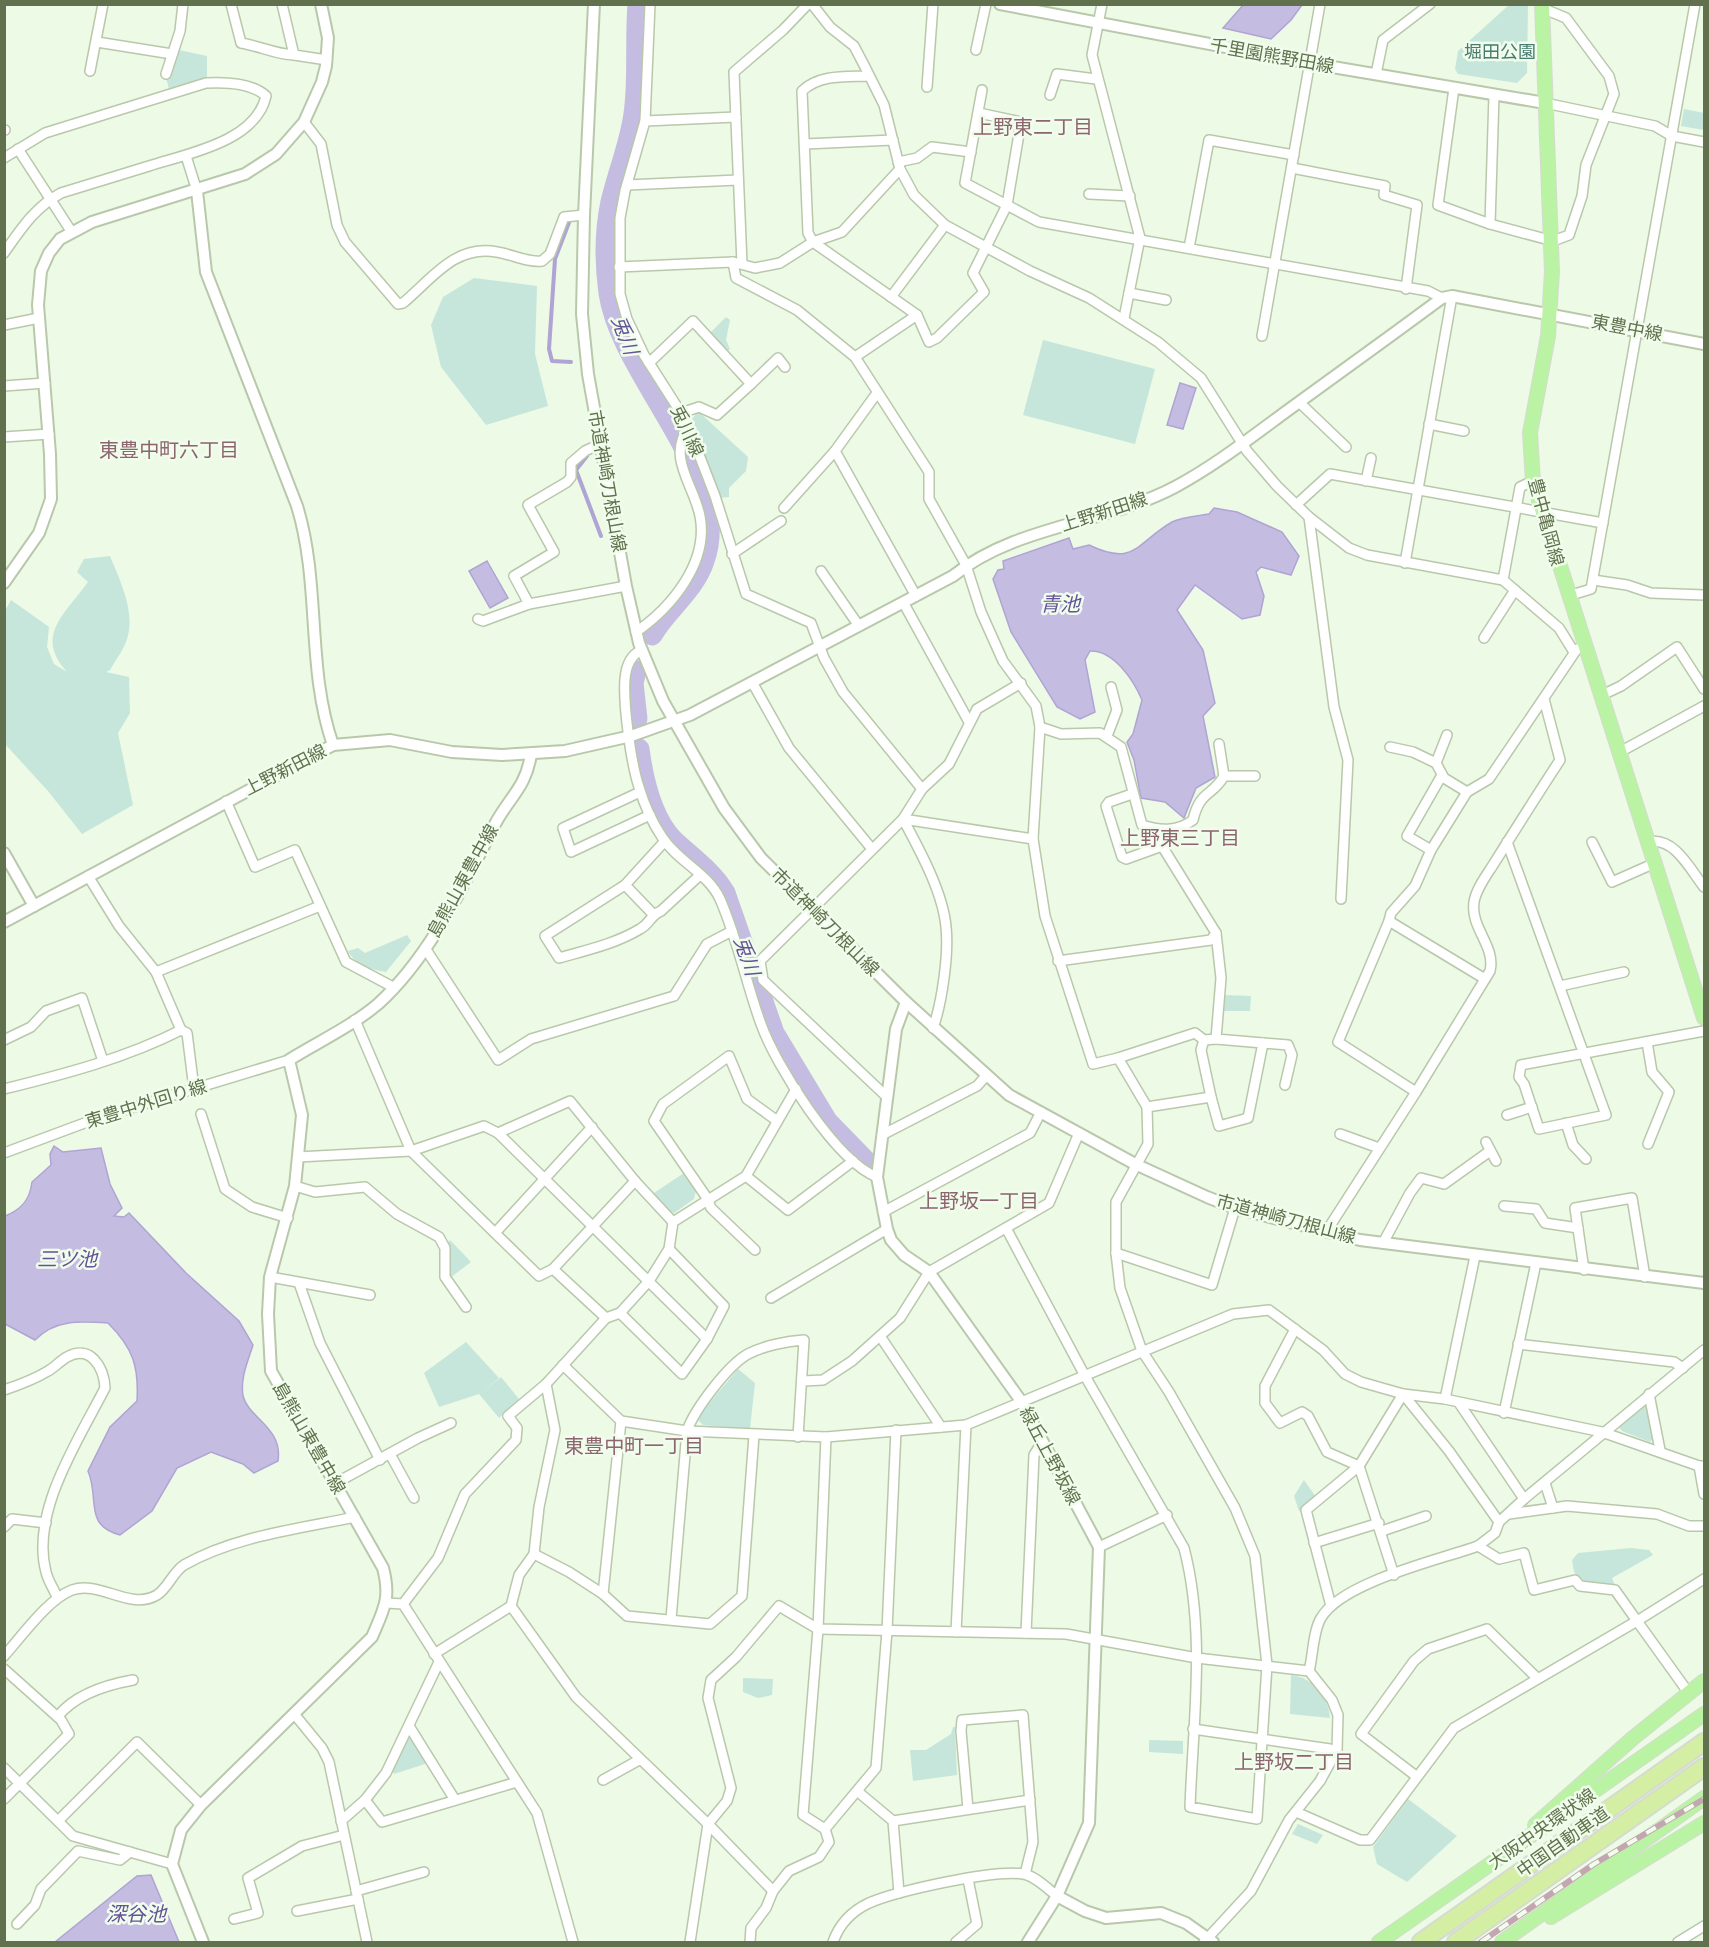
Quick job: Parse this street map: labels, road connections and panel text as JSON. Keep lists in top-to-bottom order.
{
  "streets": {
    "highway": ["中国自動車道"],
    "main road": ["豊中亀岡線", "大阪中央環状線"],
    "street": [
      "千里園熊野田線",
      "東豊中線",
      "兎川線",
      "市道神崎刀根山線",
      "上野新田線",
      "島熊山東豊中線",
      "東豊中外回り線",
      "緑丘上野坂線"
    ]
  },
  "crossings": [
    ["千里園熊野田線", "豊中亀岡線"],
    ["東豊中線", "豊中亀岡線"],
    ["兎川線", "上野新田線"],
    ["市道神崎刀根山線", "上野新田線"],
    ["市道神崎刀根山線", "緑丘上野坂線"],
    ["上野新田線", "島熊山東豊中線"],
    ["島熊山東豊中線", "東豊中外回り線"]
  ],
  "districts": [
    "上野東二丁目",
    "東豊中町六丁目",
    "上野東三丁目",
    "上野坂一丁目",
    "東豊中町一丁目",
    "上野坂二丁目"
  ],
  "water": [
    "兎川",
    "青池",
    "三ツ池",
    "深谷池"
  ],
  "parks": ["堀田公園"]
}
